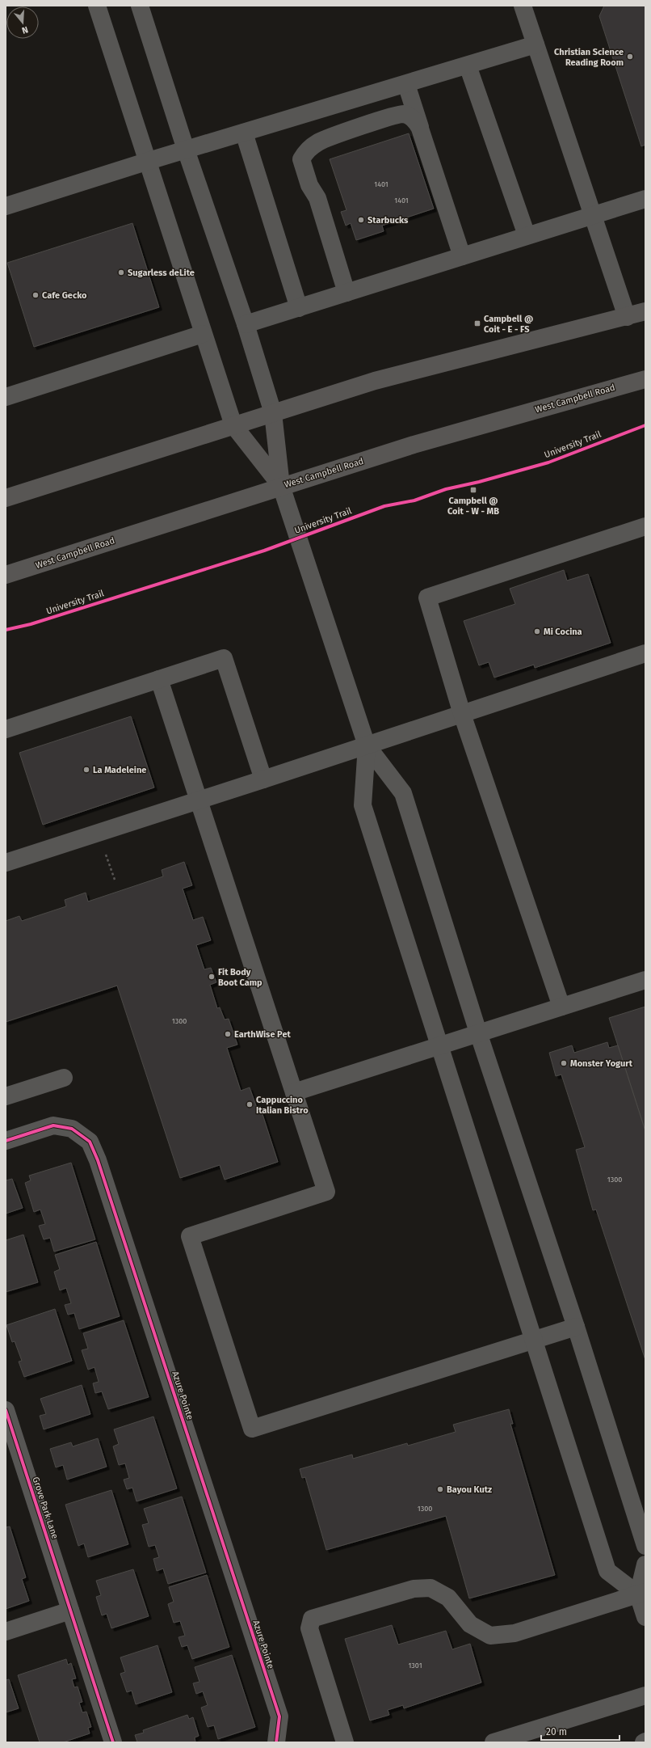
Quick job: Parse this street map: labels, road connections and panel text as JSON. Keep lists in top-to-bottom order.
{
  "streets": {
    "main road": ["West Campbell Road"],
    "street": ["Azure Pointe", "Grove Park Lane"],
    "cycle path": ["University Trail"]
  },
  "places": {
    "other": [
      "Christian Science Reading Room",
      "Starbucks",
      "Sugarless deLite",
      "Cafe Gecko",
      "Mi Cocina",
      "La Madeleine",
      "Fit Body Boot Camp",
      "EarthWise Pet",
      "Monster Yogurt",
      "Cappuccino Italian Bistro",
      "Bayou Kutz"
    ],
    "transit": ["Campbell @ Coit - E - FS", "Campbell @ Coit - W - MB"]
  },
  "house_numbers": [
    "1401",
    "1401",
    "1300",
    "1300",
    "1300",
    "1301"
  ],
  "scale_bar": "20 m",
  "north": "bottom"
}
